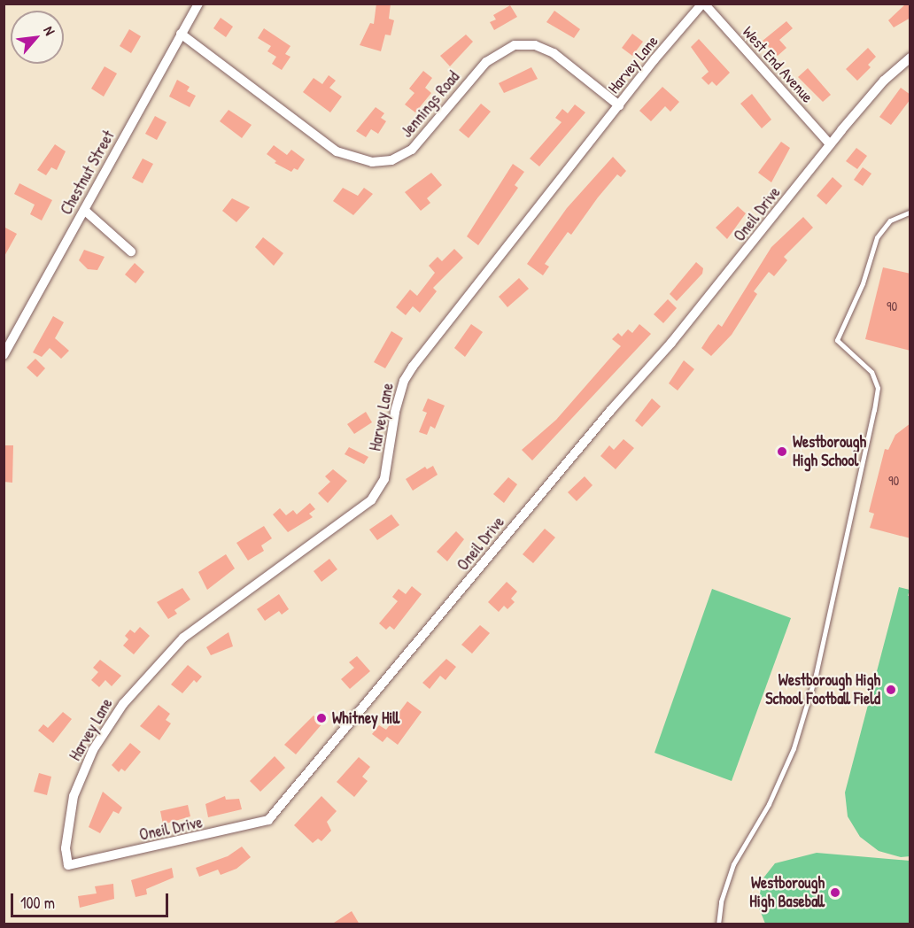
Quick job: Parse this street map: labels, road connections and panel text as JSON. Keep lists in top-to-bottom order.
{
  "streets": {
    "street": [
      "Harvey Lane",
      "West End Avenue",
      "Jennings Road",
      "Chestnut Street",
      "Oneil Drive"
    ]
  },
  "crossings": [
    ["Harvey Lane", "West End Avenue"],
    ["Harvey Lane", "Jennings Road"],
    ["Harvey Lane", "Oneil Drive"],
    ["West End Avenue", "Oneil Drive"],
    ["Jennings Road", "Chestnut Street"]
  ],
  "places": [
    "Westborough High School",
    "Westborough High School Football Field",
    "Whitney Hill",
    "Westborough High Baseball"
  ],
  "house_numbers": ["90", "90"],
  "scale_bar": "100 m",
  "north": "top right"
}
